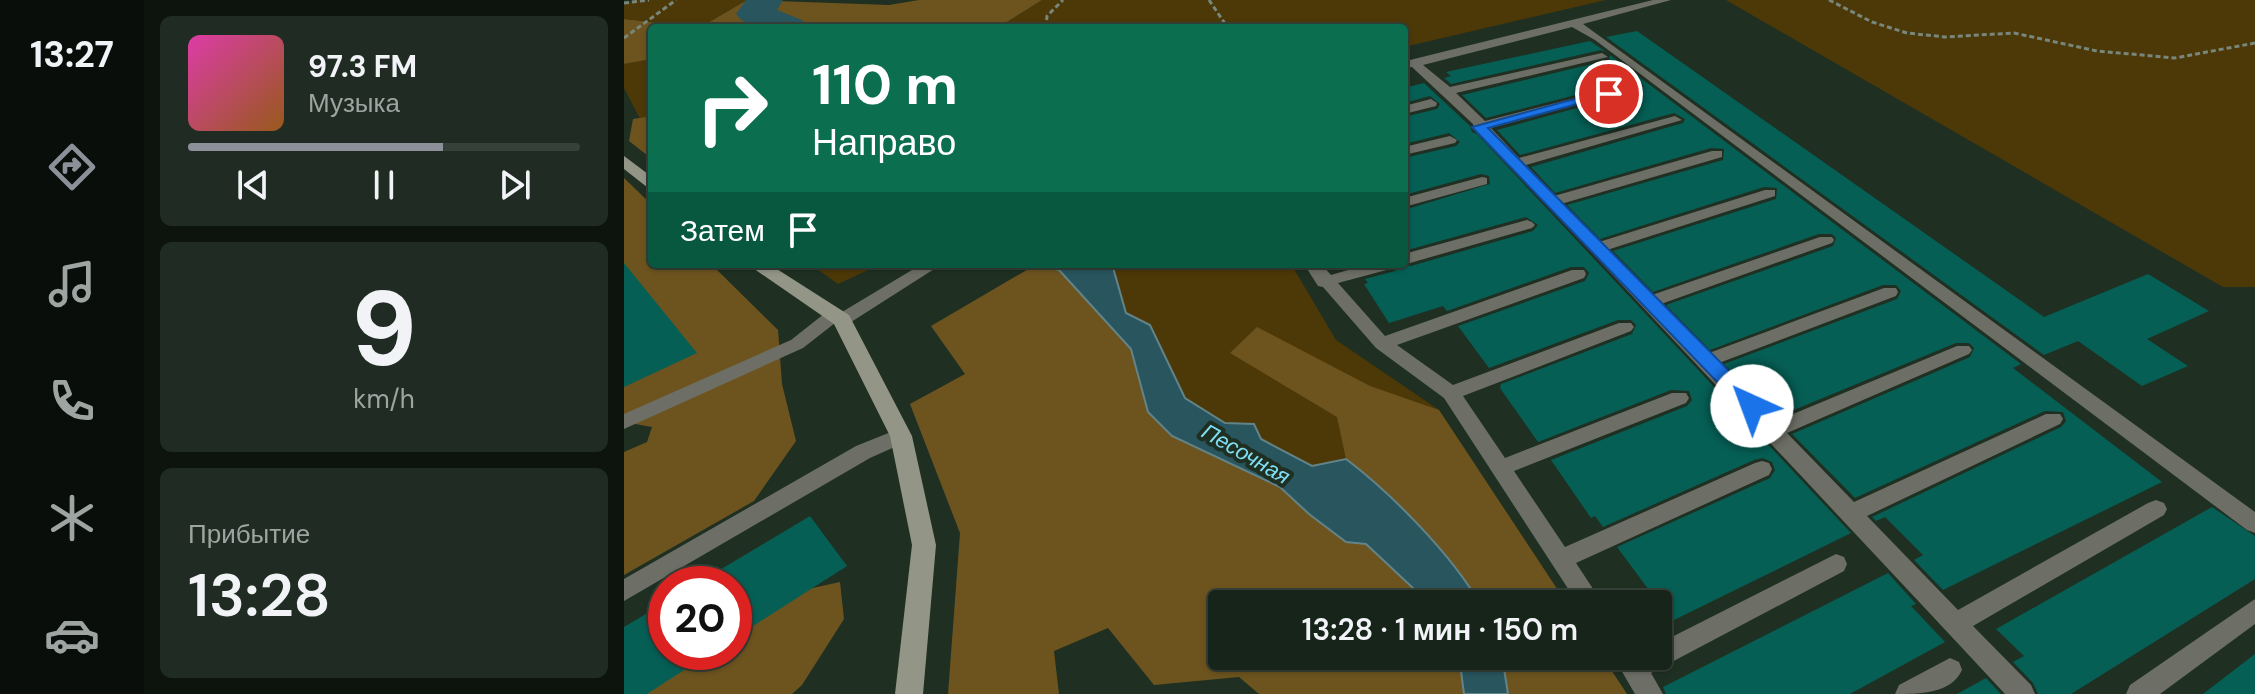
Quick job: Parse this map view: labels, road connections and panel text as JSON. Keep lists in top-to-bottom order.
{
  "water": ["Песочная"],
  "page": {
    "tabs": "13:27",
    "turn": ["110 m", "Направо"],
    "song": ["97.3 FM", "Музыка"],
    "then": "Затем",
    "tile": [
      ["9", "km/h"],
      ["Прибытие", "13:28"]
    ],
    "limit": "20",
    "trip": "13:28 · 1 мин · 150 m"
  }
}
